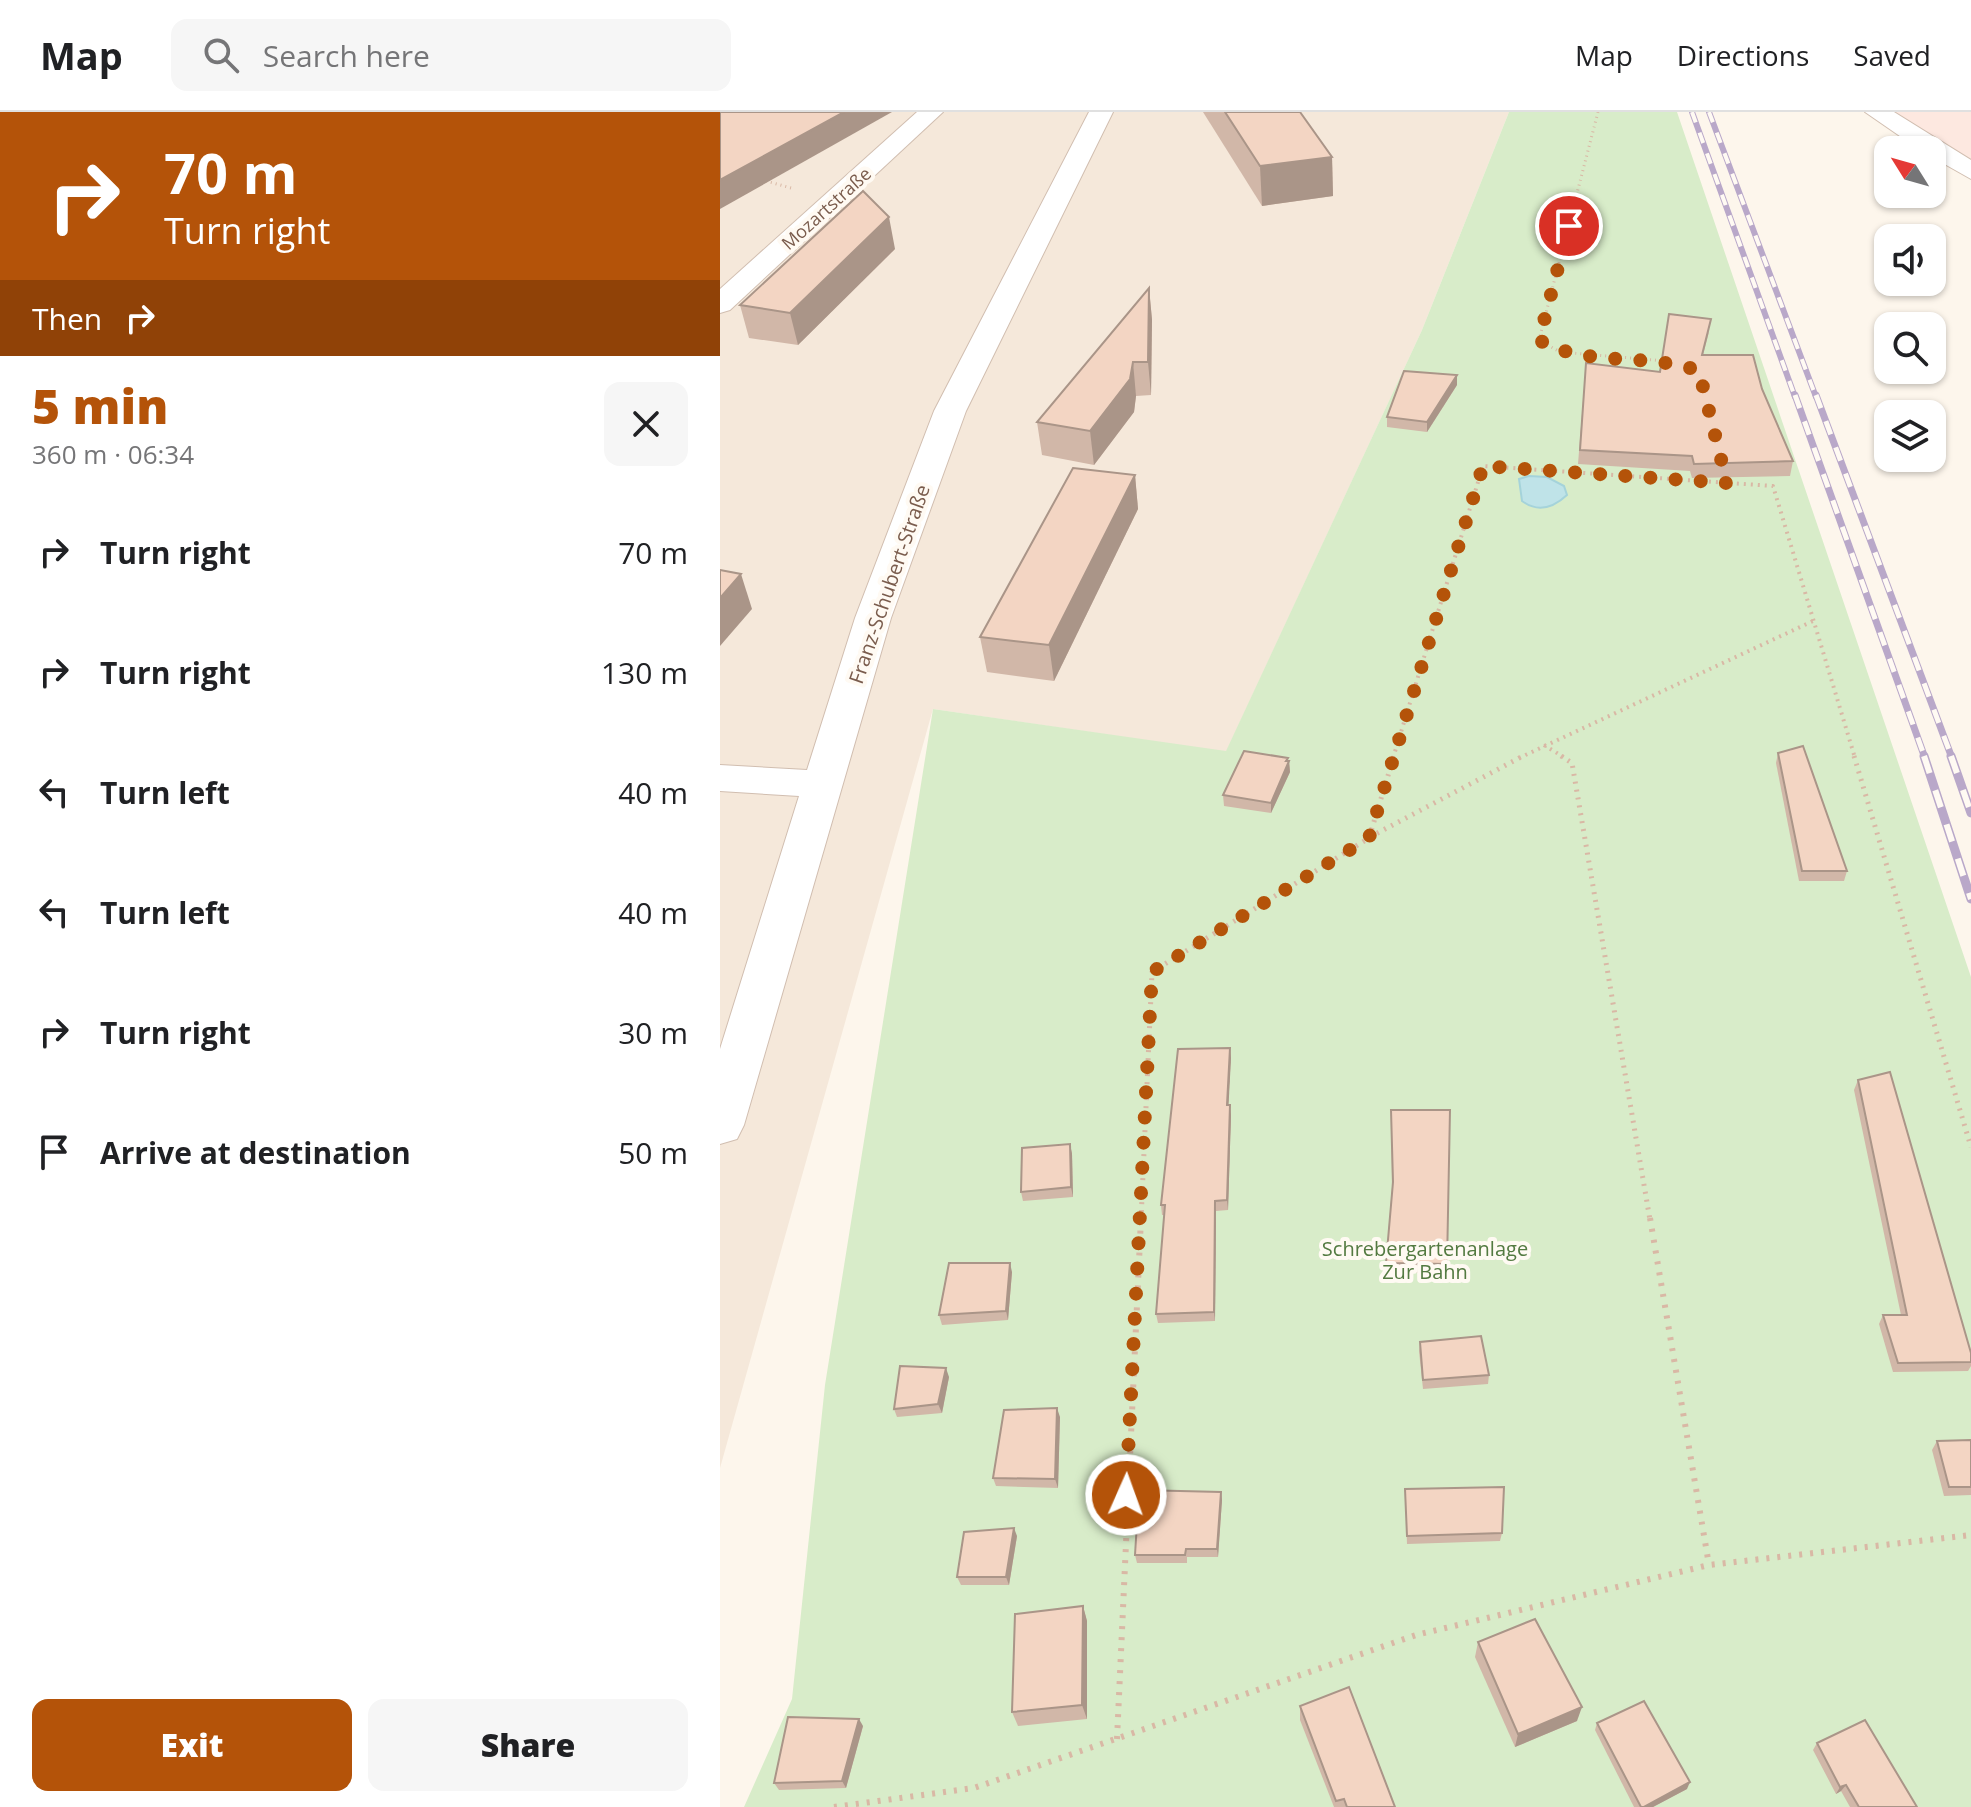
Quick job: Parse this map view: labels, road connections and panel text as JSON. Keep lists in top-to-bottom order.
{
  "streets": {
    "street": ["Mozartstraße", "Franz-Schubert-Straße"]
  },
  "parks": ["Schrebergartenanlage Zur Bahn"],
  "north": "top left",
  "page": {
    "header": "Map",
    "search": "Search here",
    "nav": ["Map", "Directions", "Saved"],
    "turn": ["70 m", "Turn right"],
    "then": "Then",
    "heading": ["5 min", "360 m · 06:34"],
    "list": [
      {
        "name": "Turn right",
        "value": "70 m"
      },
      {
        "name": "Turn right",
        "value": "130 m"
      },
      {
        "name": "Turn left",
        "value": "40 m"
      },
      {
        "name": "Turn left",
        "value": "40 m"
      },
      {
        "name": "Turn right",
        "value": "30 m"
      },
      {
        "name": "Arrive at destination",
        "value": "50 m"
      }
    ],
    "buttons": ["Exit", "Share"]
  }
}
